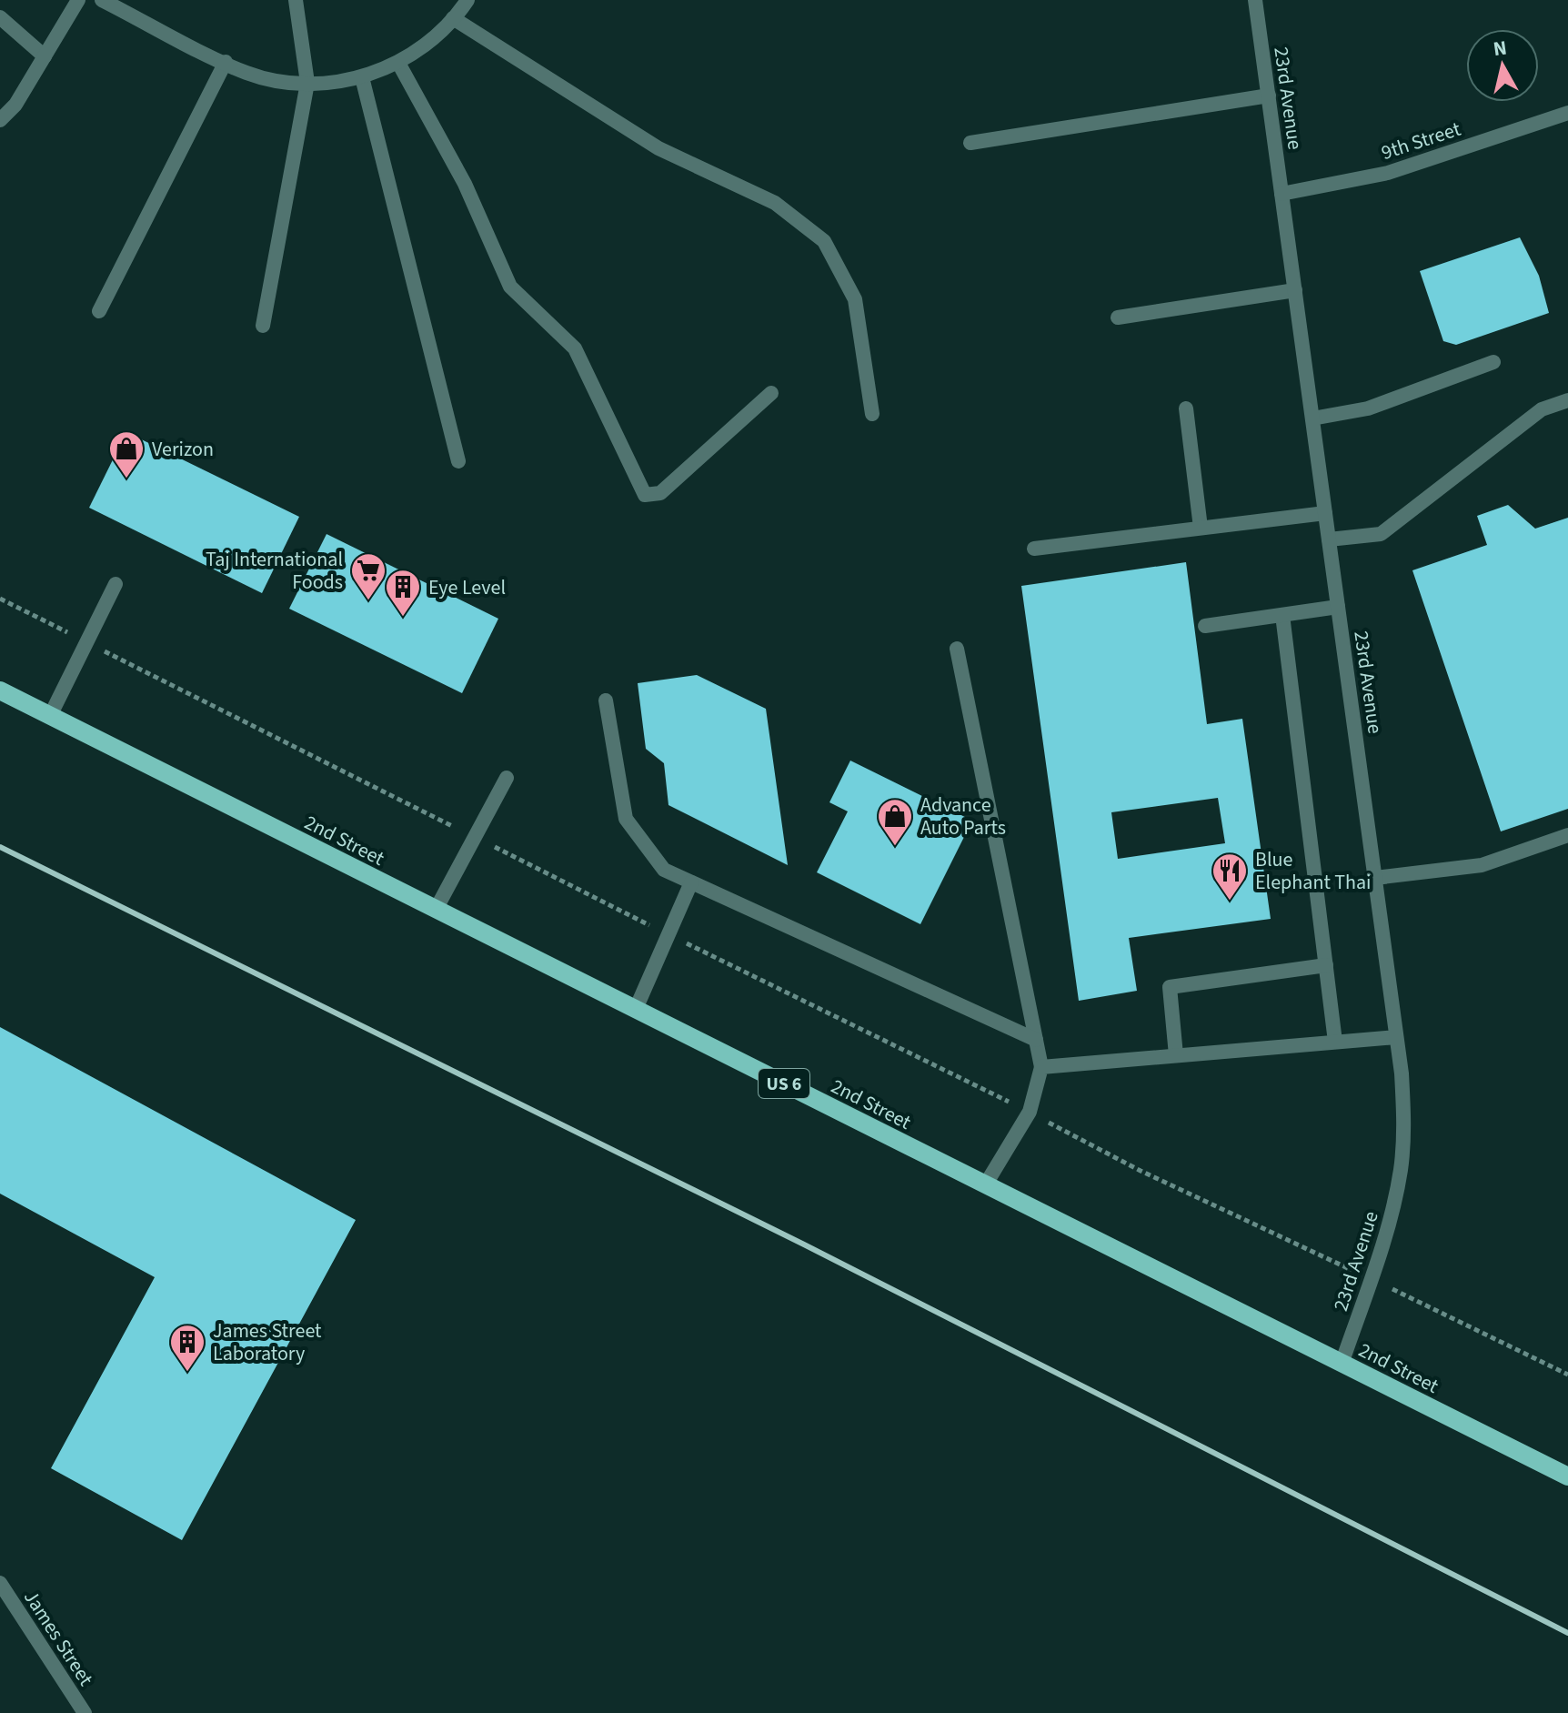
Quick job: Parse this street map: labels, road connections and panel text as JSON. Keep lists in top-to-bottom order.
{
  "streets": {
    "main road": ["2nd Street", "US 6"],
    "street": ["23rd Avenue", "9th Street", "James Street"]
  },
  "crossings": [
    ["23rd Avenue", "9th Street"],
    ["23rd Avenue", "2nd Street"]
  ],
  "places": {
    "shop": ["Verizon", "Advance Auto Parts"],
    "supermarket": ["Taj International Foods"],
    "building": ["Eye Level", "James Street Laboratory"],
    "restaurant": ["Blue Elephant Thai"]
  },
  "north": "top"
}
